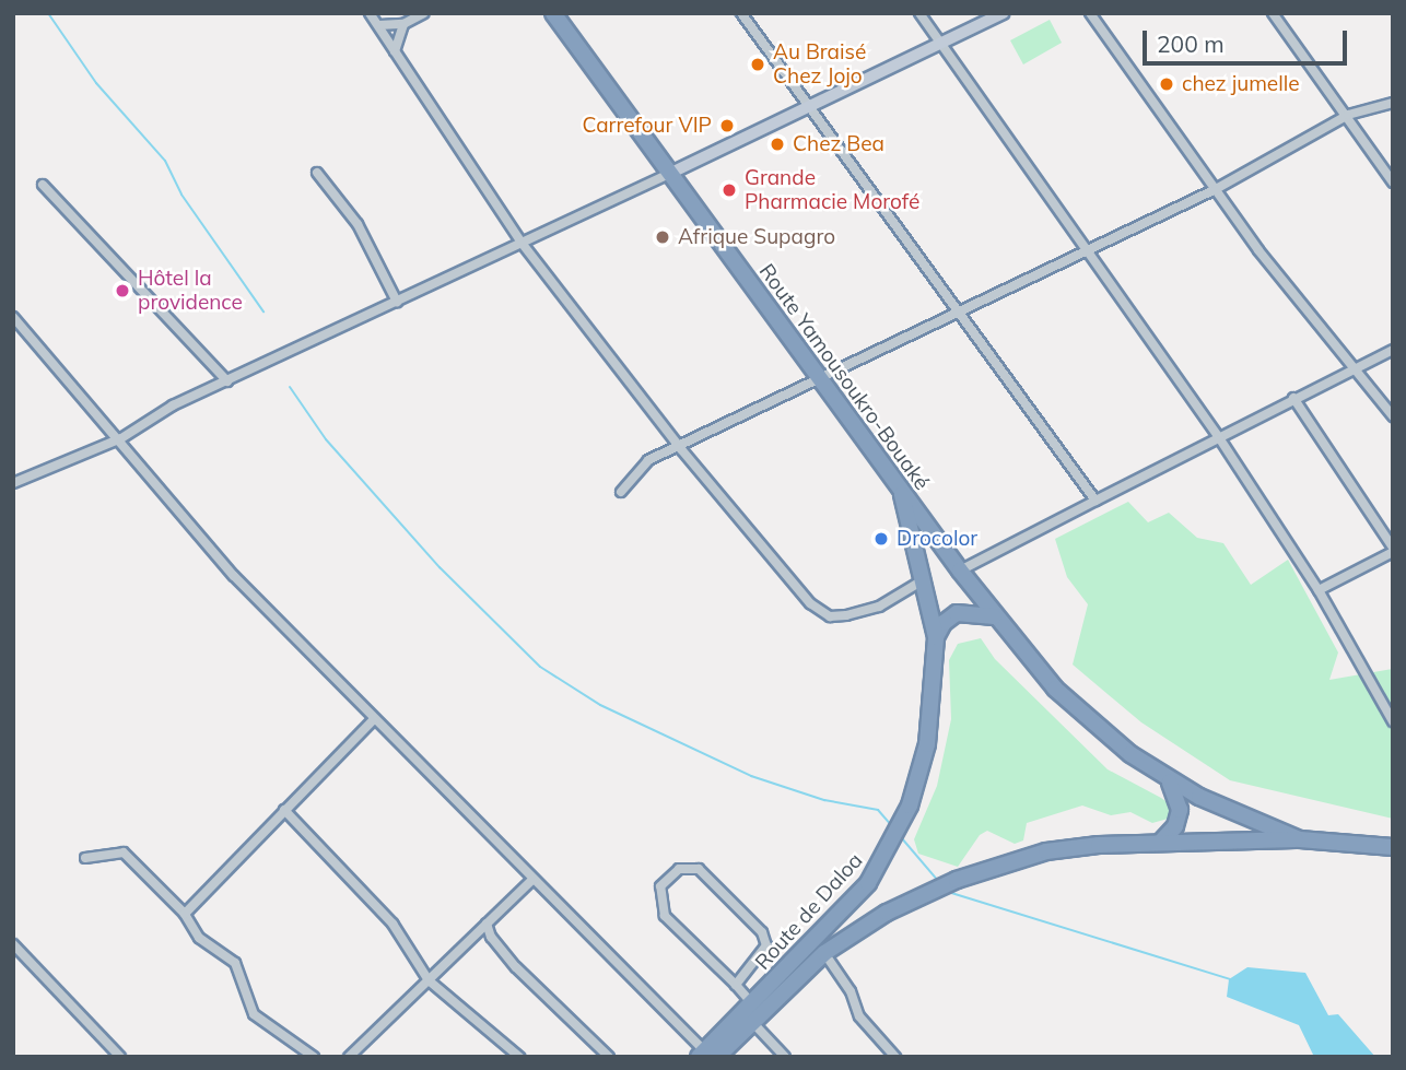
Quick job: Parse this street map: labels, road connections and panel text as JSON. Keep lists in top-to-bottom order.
{
  "streets": {
    "highway": ["Route Yamousoukro-Bouaké", "Route de Daloa"]
  },
  "crossings": [
    ["Route Yamousoukro-Bouaké", "Route de Daloa"]
  ],
  "places": [
    "Au Braisé Chez Jojo",
    "chez jumelle",
    "Carrefour VIP",
    "Chez Bea",
    "Grande Pharmacie Morofé",
    "Afrique Supagro",
    "Hôtel la providence",
    "Drocolor"
  ],
  "scale_bar": "200 m"
}
